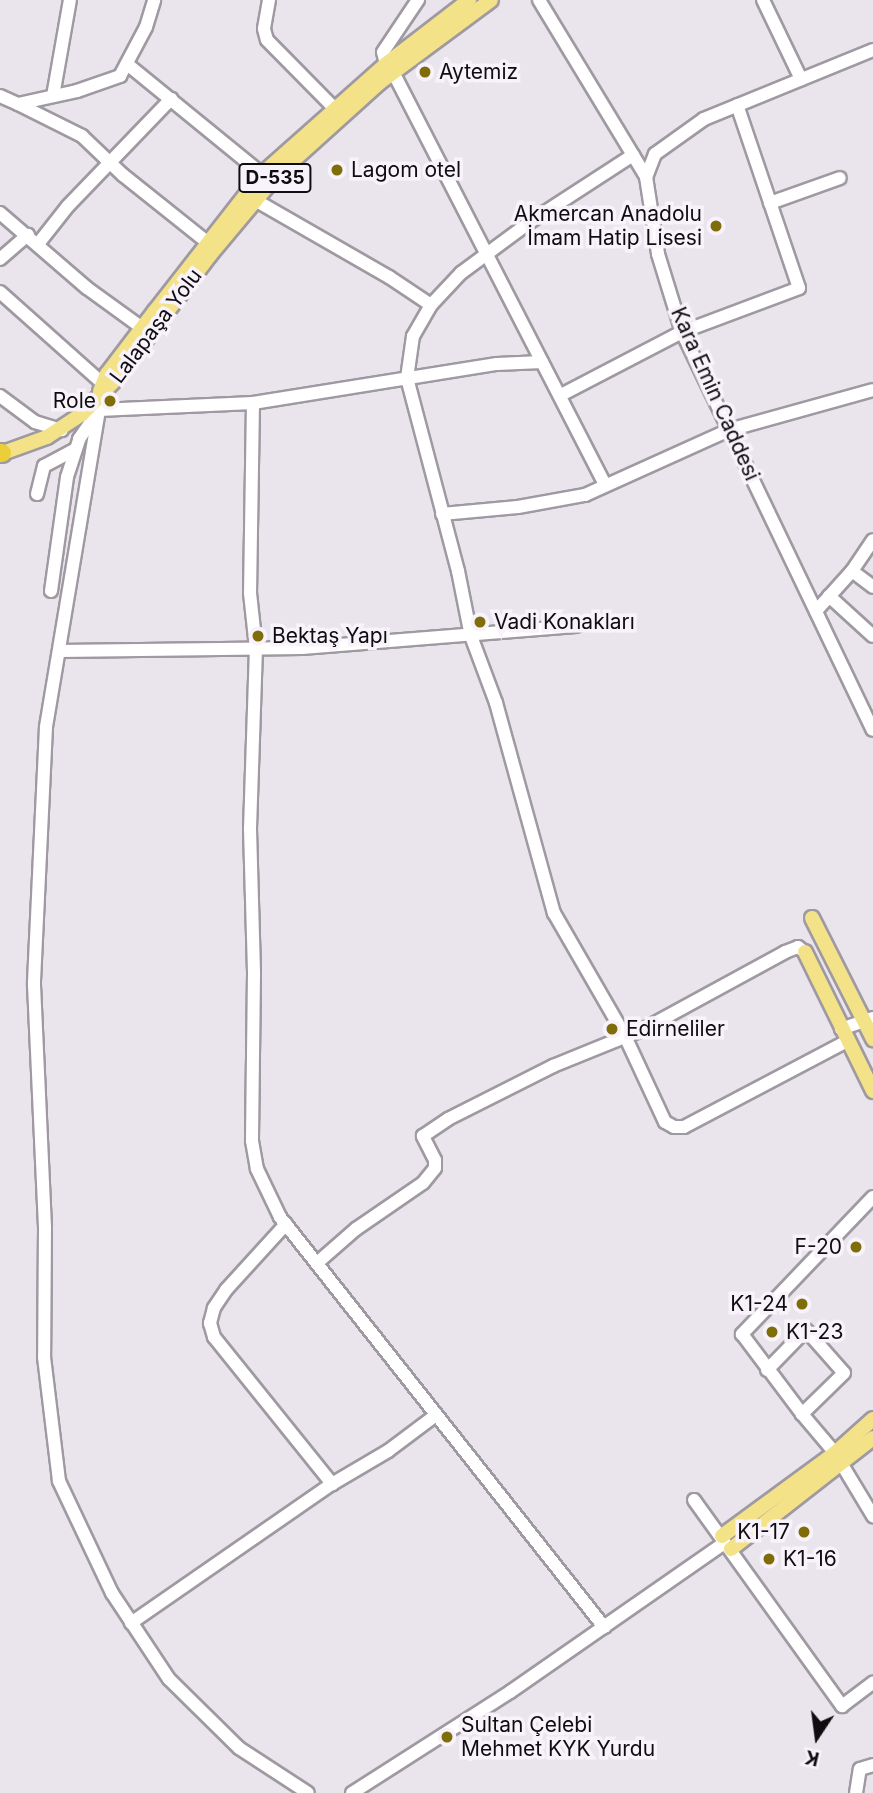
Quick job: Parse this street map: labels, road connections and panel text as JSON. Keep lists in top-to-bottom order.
{
  "streets": {
    "main road": ["D-535", "Lalapaşa Yolu"],
    "street": ["Kara Emin Caddesi"]
  },
  "crossings": [
    ["D-535", "Lalapaşa Yolu"]
  ],
  "places": [
    "Aytemiz",
    "Lagom otel",
    "Akmercan Anadolu İmam Hatip Lisesi",
    "Role",
    "Vadi Konakları",
    "Bektaş Yapı",
    "Edirneliler",
    "F-20",
    "K1-24",
    "K1-23",
    "K1-17",
    "K1-16",
    "Sultan Çelebi Mehmet KYK Yurdu"
  ],
  "north": "bottom"
}
